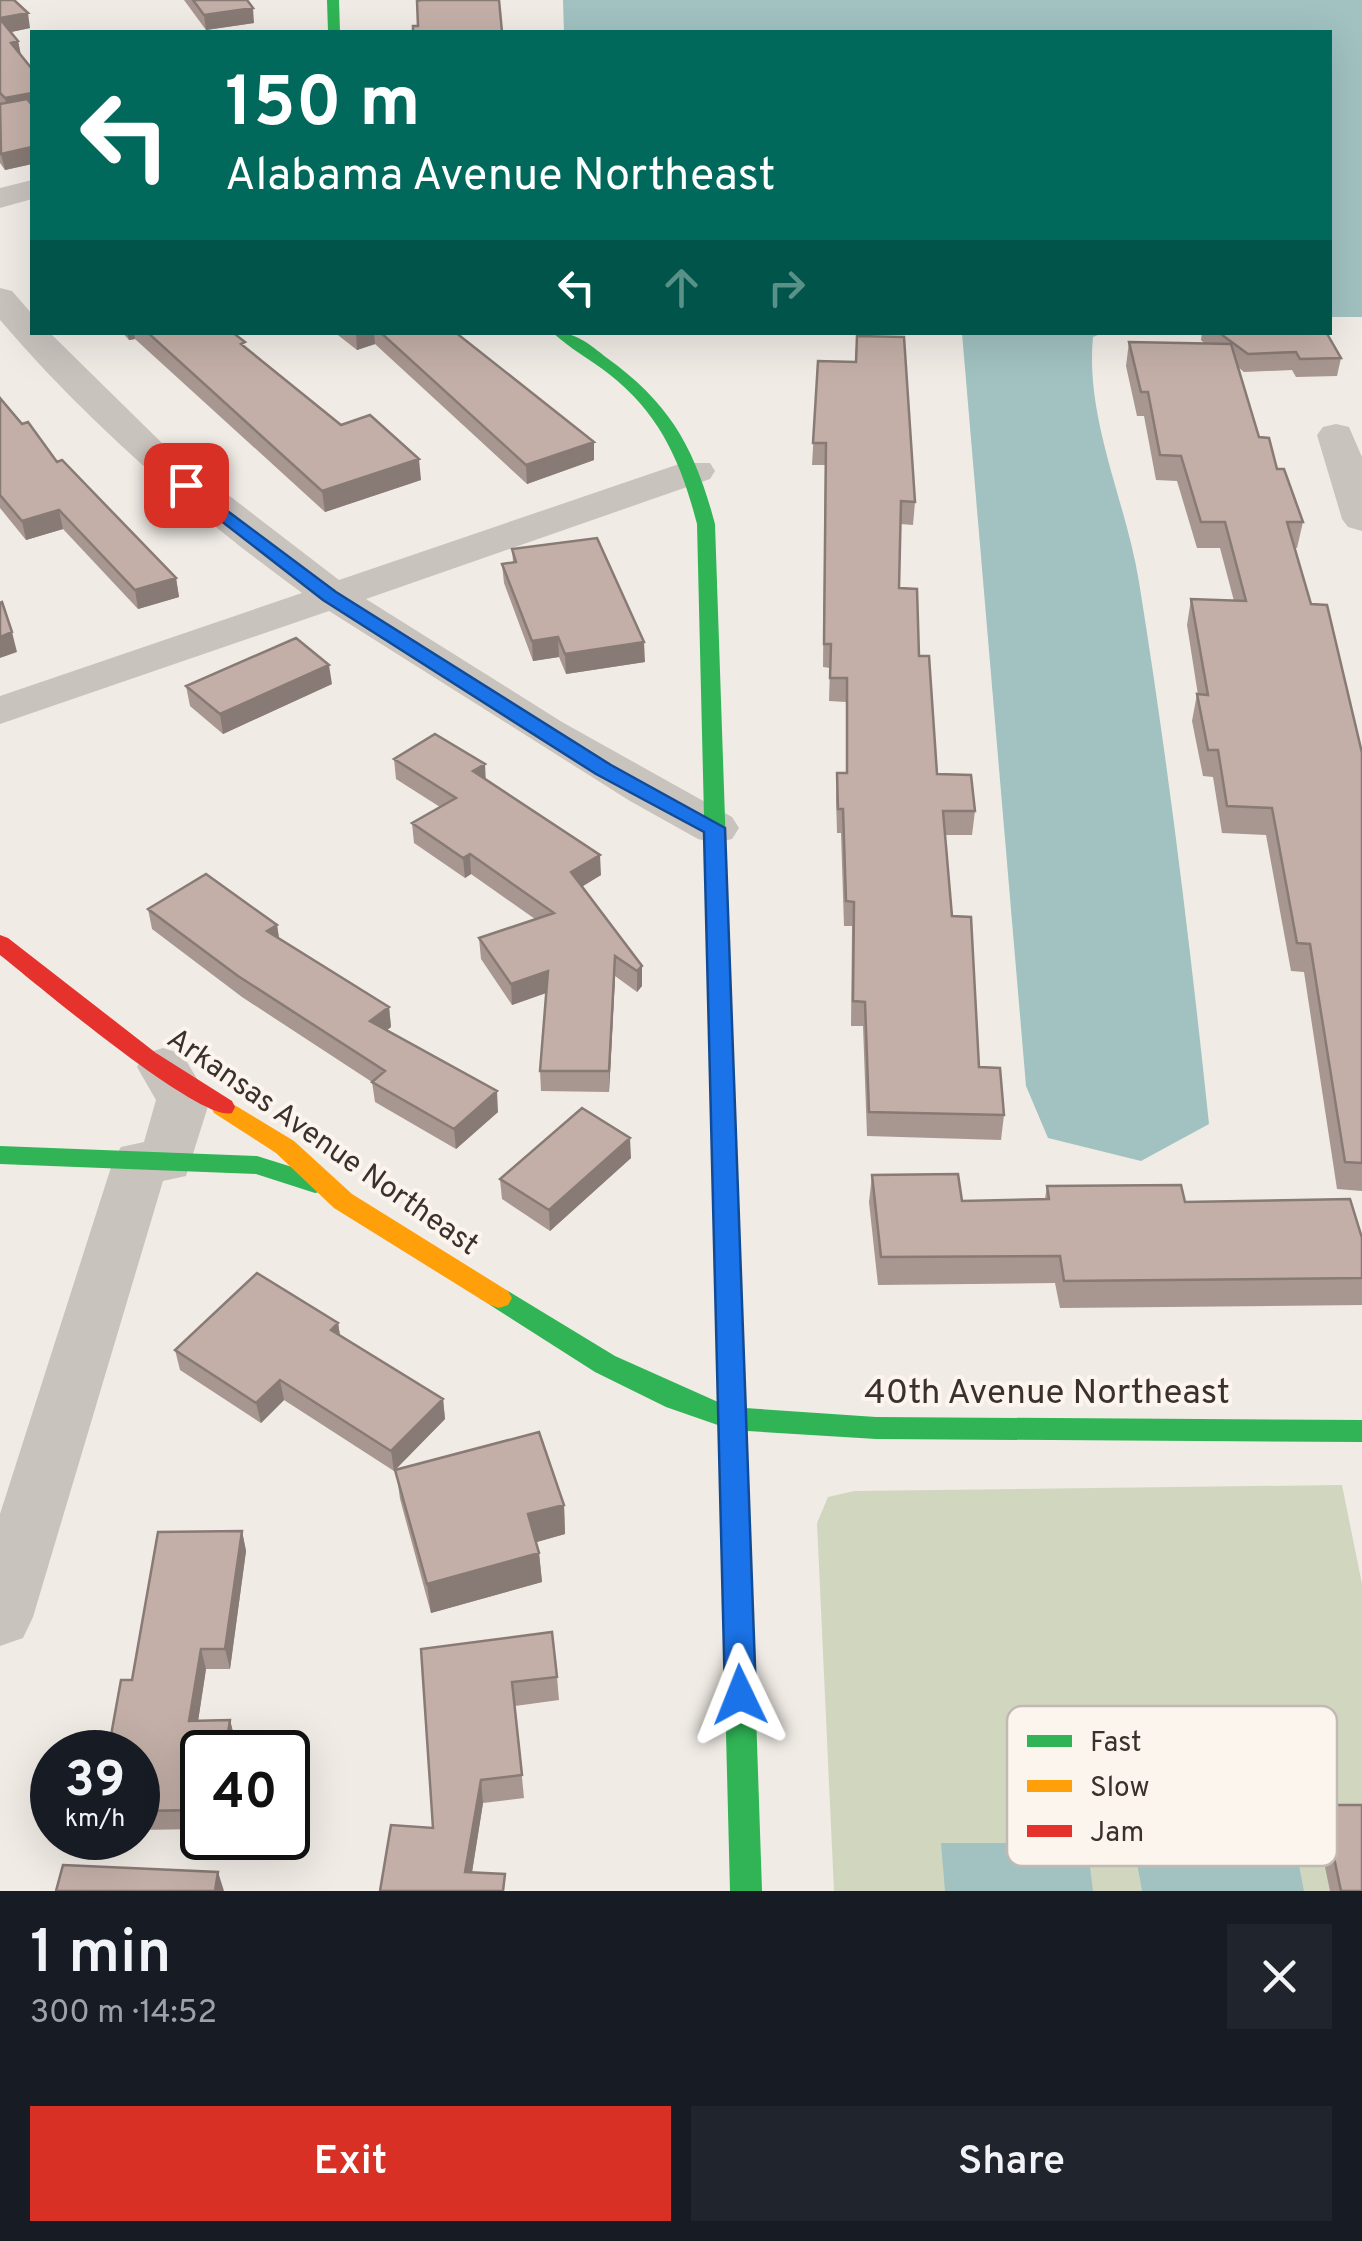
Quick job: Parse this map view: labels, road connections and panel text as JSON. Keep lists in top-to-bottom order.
{
  "streets": {
    "street": ["Arkansas Avenue Northeast", "40th Avenue Northeast"]
  },
  "crossings": [
    ["Arkansas Avenue Northeast", "40th Avenue Northeast"]
  ],
  "legend": ["Fast", "Slow", "Jam"],
  "page": {
    "turn": ["150 m", "Alabama Avenue Northeast"],
    "speed": "39 km/h",
    "limit": "40",
    "heading": ["1 min", "300 m · 14:52"],
    "buttons": ["Exit", "Share"]
  }
}
